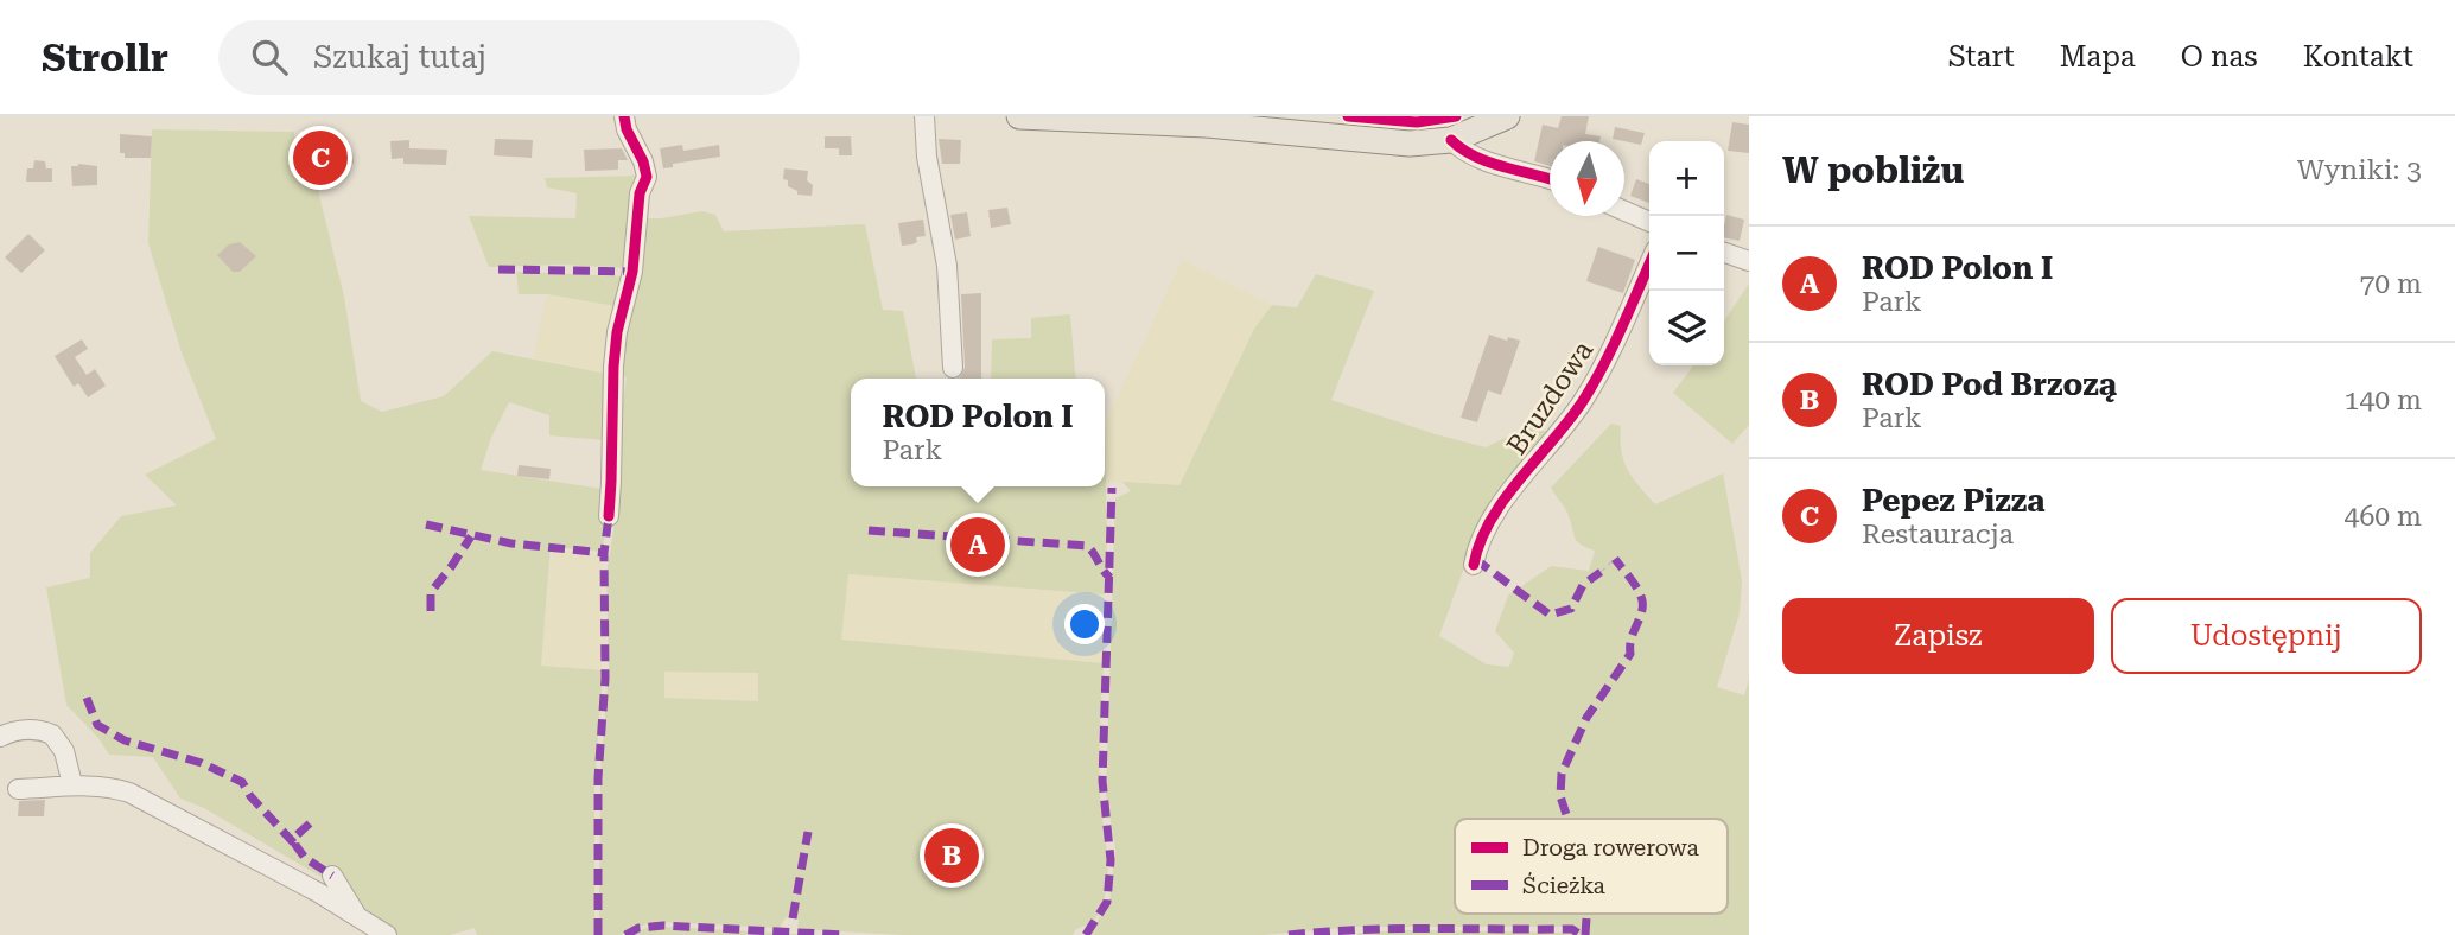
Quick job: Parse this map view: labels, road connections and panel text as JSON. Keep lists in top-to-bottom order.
{
  "streets": {
    "street": ["Bruzdowa"]
  },
  "legend": ["Droga rowerowa", "Ścieżka"],
  "north": "bottom",
  "page": {
    "header": "Strollr",
    "search": "Szukaj tutaj",
    "nav": [
      "Start",
      "Mapa",
      "O nas",
      "Kontakt"
    ],
    "heading": ["W pobliżu", "Wyniki: 3"],
    "pins": ["C", "A", "B"],
    "map_buttons": ["+", "−"],
    "list": [
      {
        "mark": "A",
        "name": "ROD Polon I",
        "note": "Park",
        "value": "70 m"
      },
      {
        "mark": "B",
        "name": "ROD Pod Brzozą",
        "note": "Park",
        "value": "140 m"
      },
      {
        "mark": "C",
        "name": "Pepez Pizza",
        "note": "Restauracja",
        "value": "460 m"
      }
    ],
    "popup": ["ROD Polon I", "Park"],
    "buttons": ["Zapisz", "Udostępnij"]
  }
}
